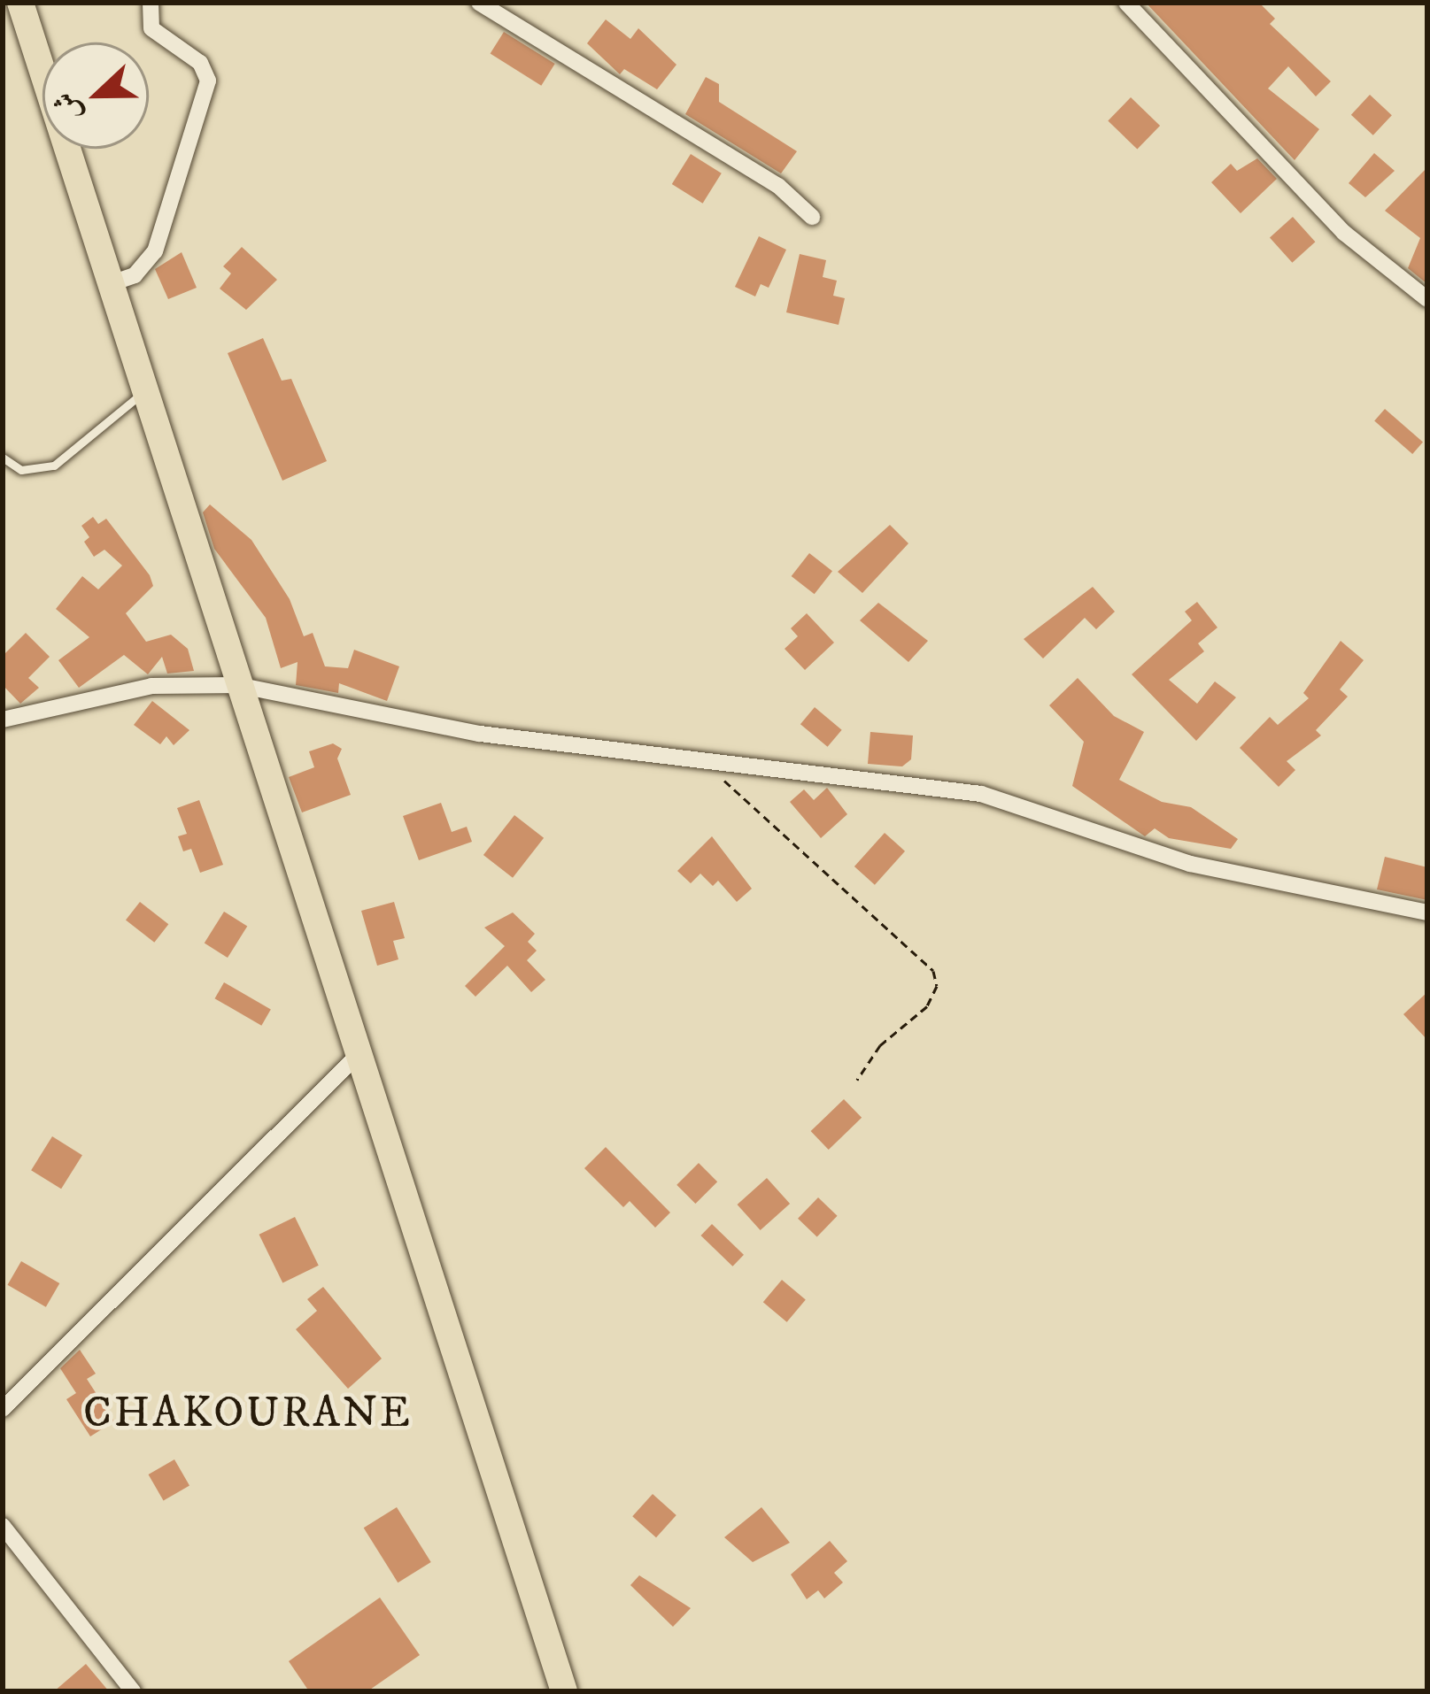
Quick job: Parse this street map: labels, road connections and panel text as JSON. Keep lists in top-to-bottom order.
{
  "districts": ["CHAKOURANE"],
  "north": "left"
}
